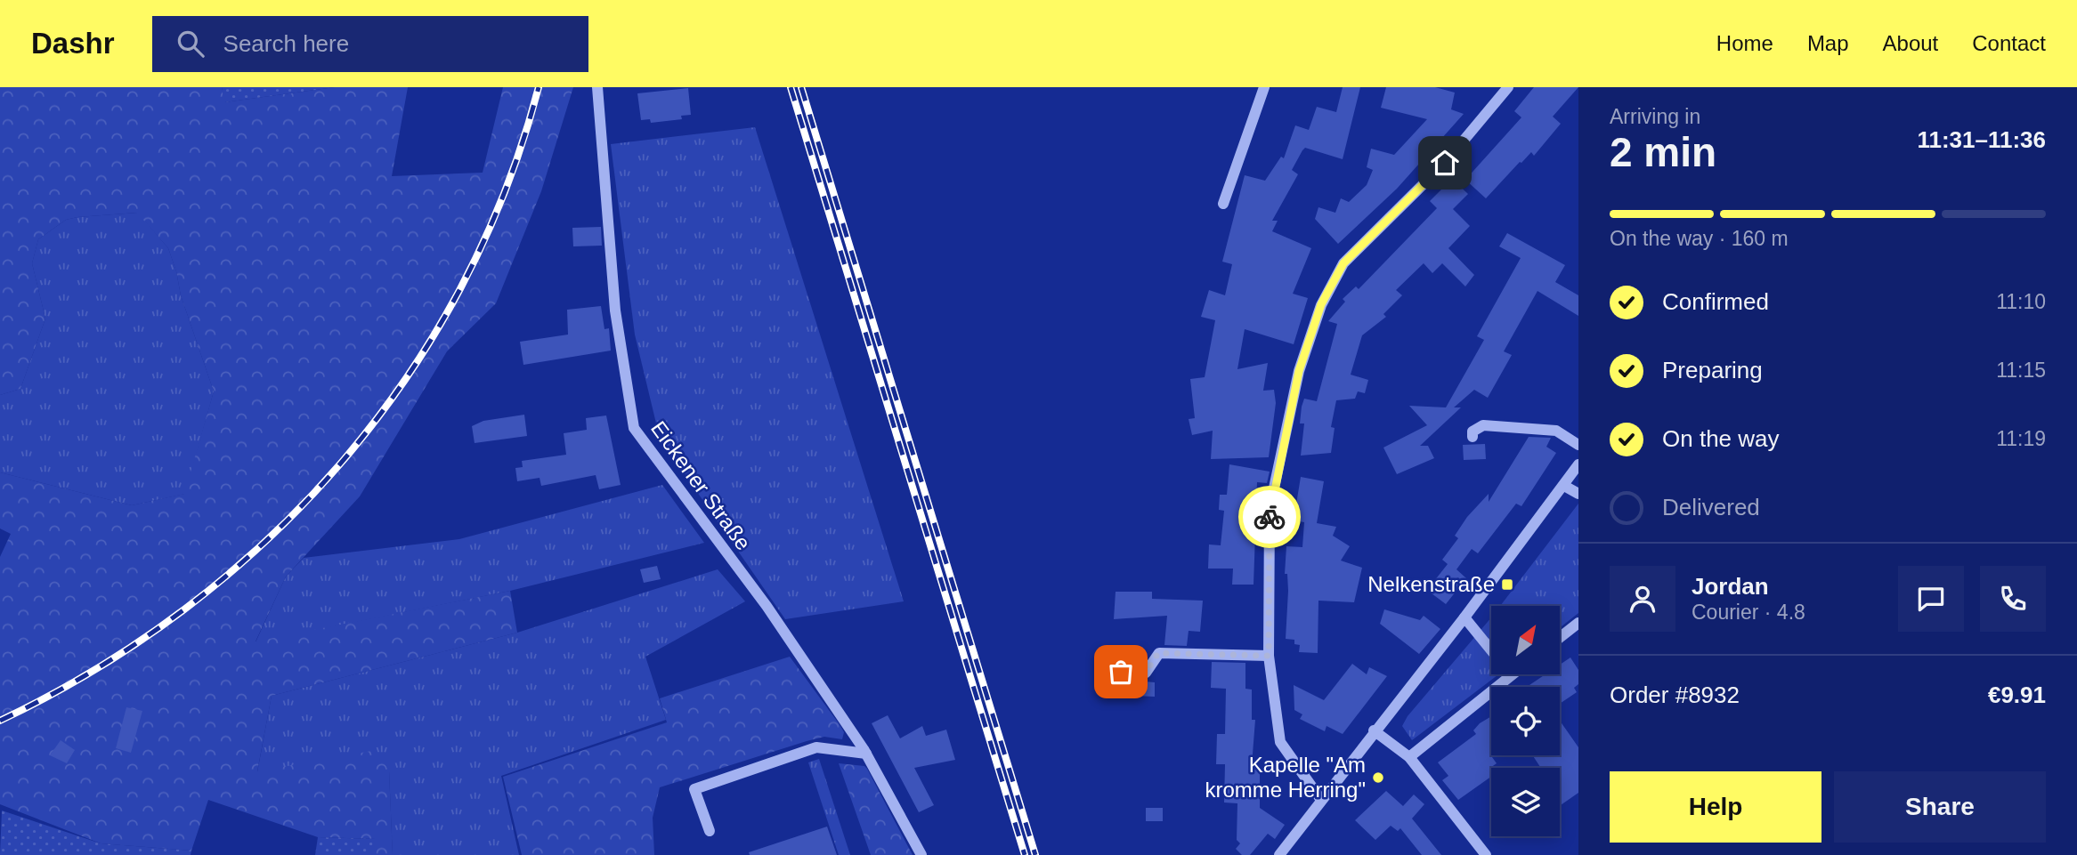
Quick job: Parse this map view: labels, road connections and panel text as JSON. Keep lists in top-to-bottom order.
{
  "streets": {
    "street": ["Eickener Straße"]
  },
  "places": {
    "transit": ["Nelkenstraße"],
    "other": ["Kapelle \"Am kromme Herring\""]
  },
  "north": "top right",
  "page": {
    "header": "Dashr",
    "search": "Search here",
    "nav": [
      "Home",
      "Map",
      "About",
      "Contact"
    ],
    "heading": ["2 min", "Arriving in", "11:31–11:36"],
    "panel": [
      "Jordan",
      "Courier · 4.8",
      "Order #8932",
      "€9.91"
    ],
    "bar": "On the way · 160 m",
    "list": [
      ["Confirmed", "11:10"],
      ["Preparing", "11:15"],
      ["On the way", "11:19"],
      "Delivered"
    ],
    "buttons": ["Help", "Share"]
  }
}
